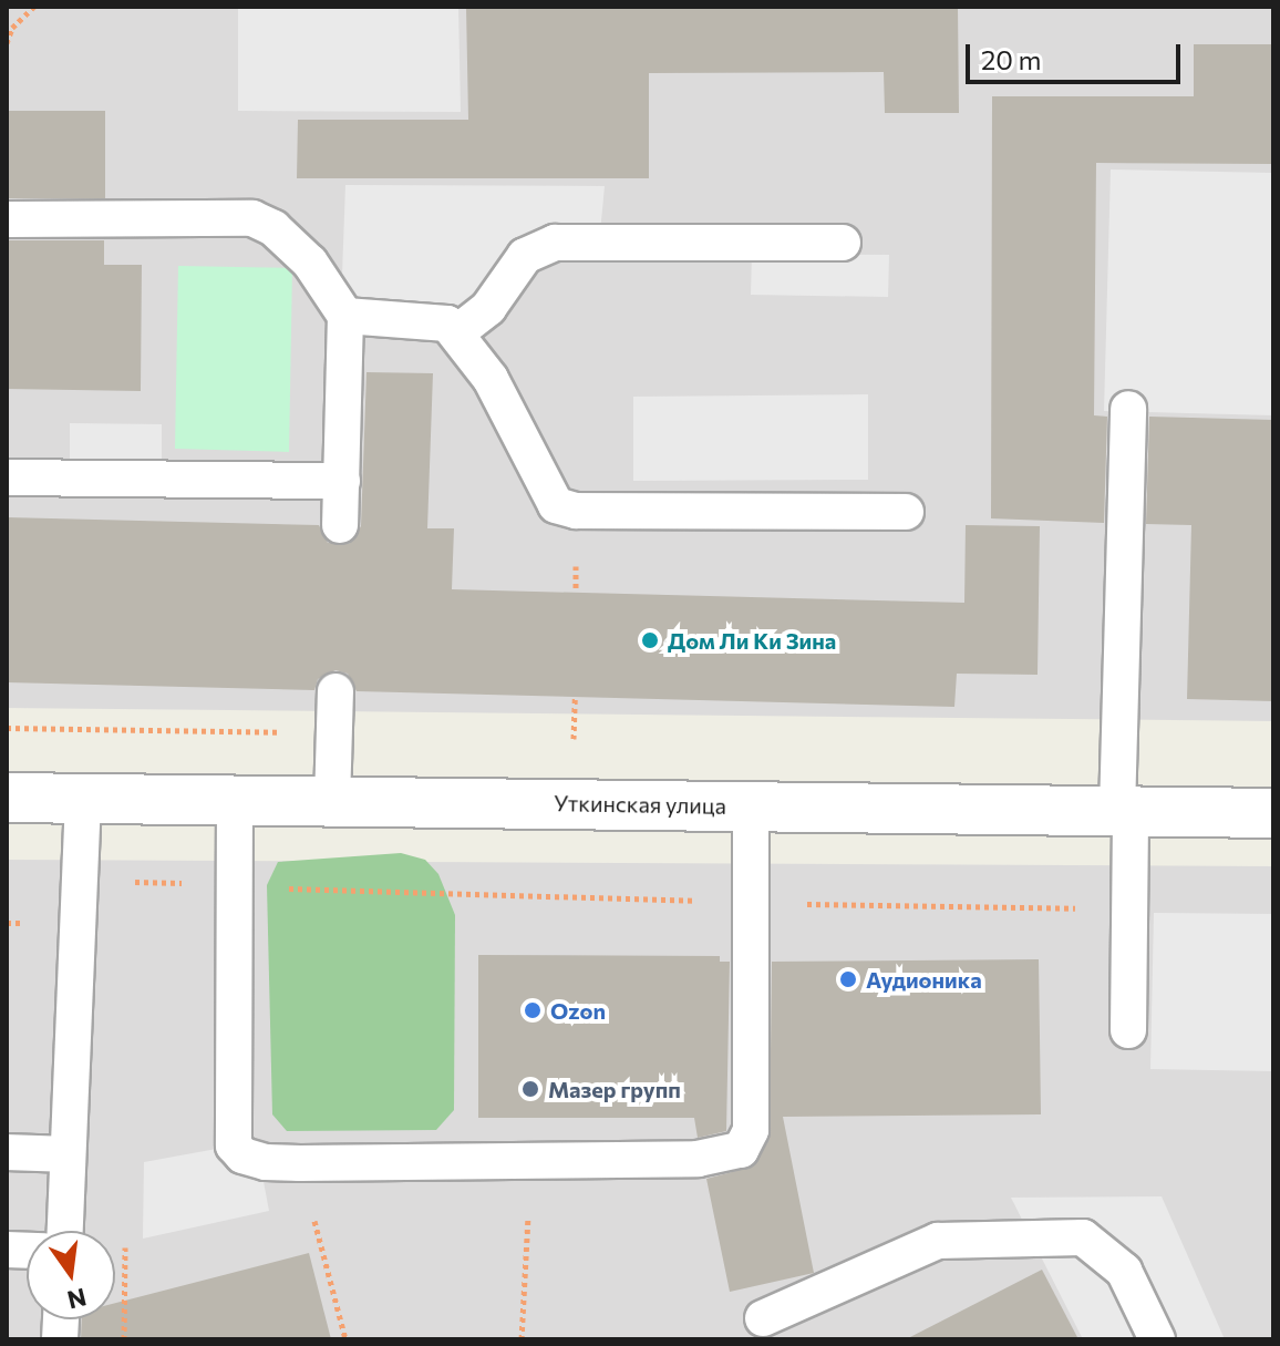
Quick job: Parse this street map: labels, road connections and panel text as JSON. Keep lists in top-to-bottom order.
{
  "streets": {
    "street": ["Уткинская улица"]
  },
  "places": [
    "Дом Ли Ки Зина",
    "Аудионика",
    "Ozon",
    "Мазер групп"
  ],
  "scale_bar": "20 m",
  "north": "bottom"
}
